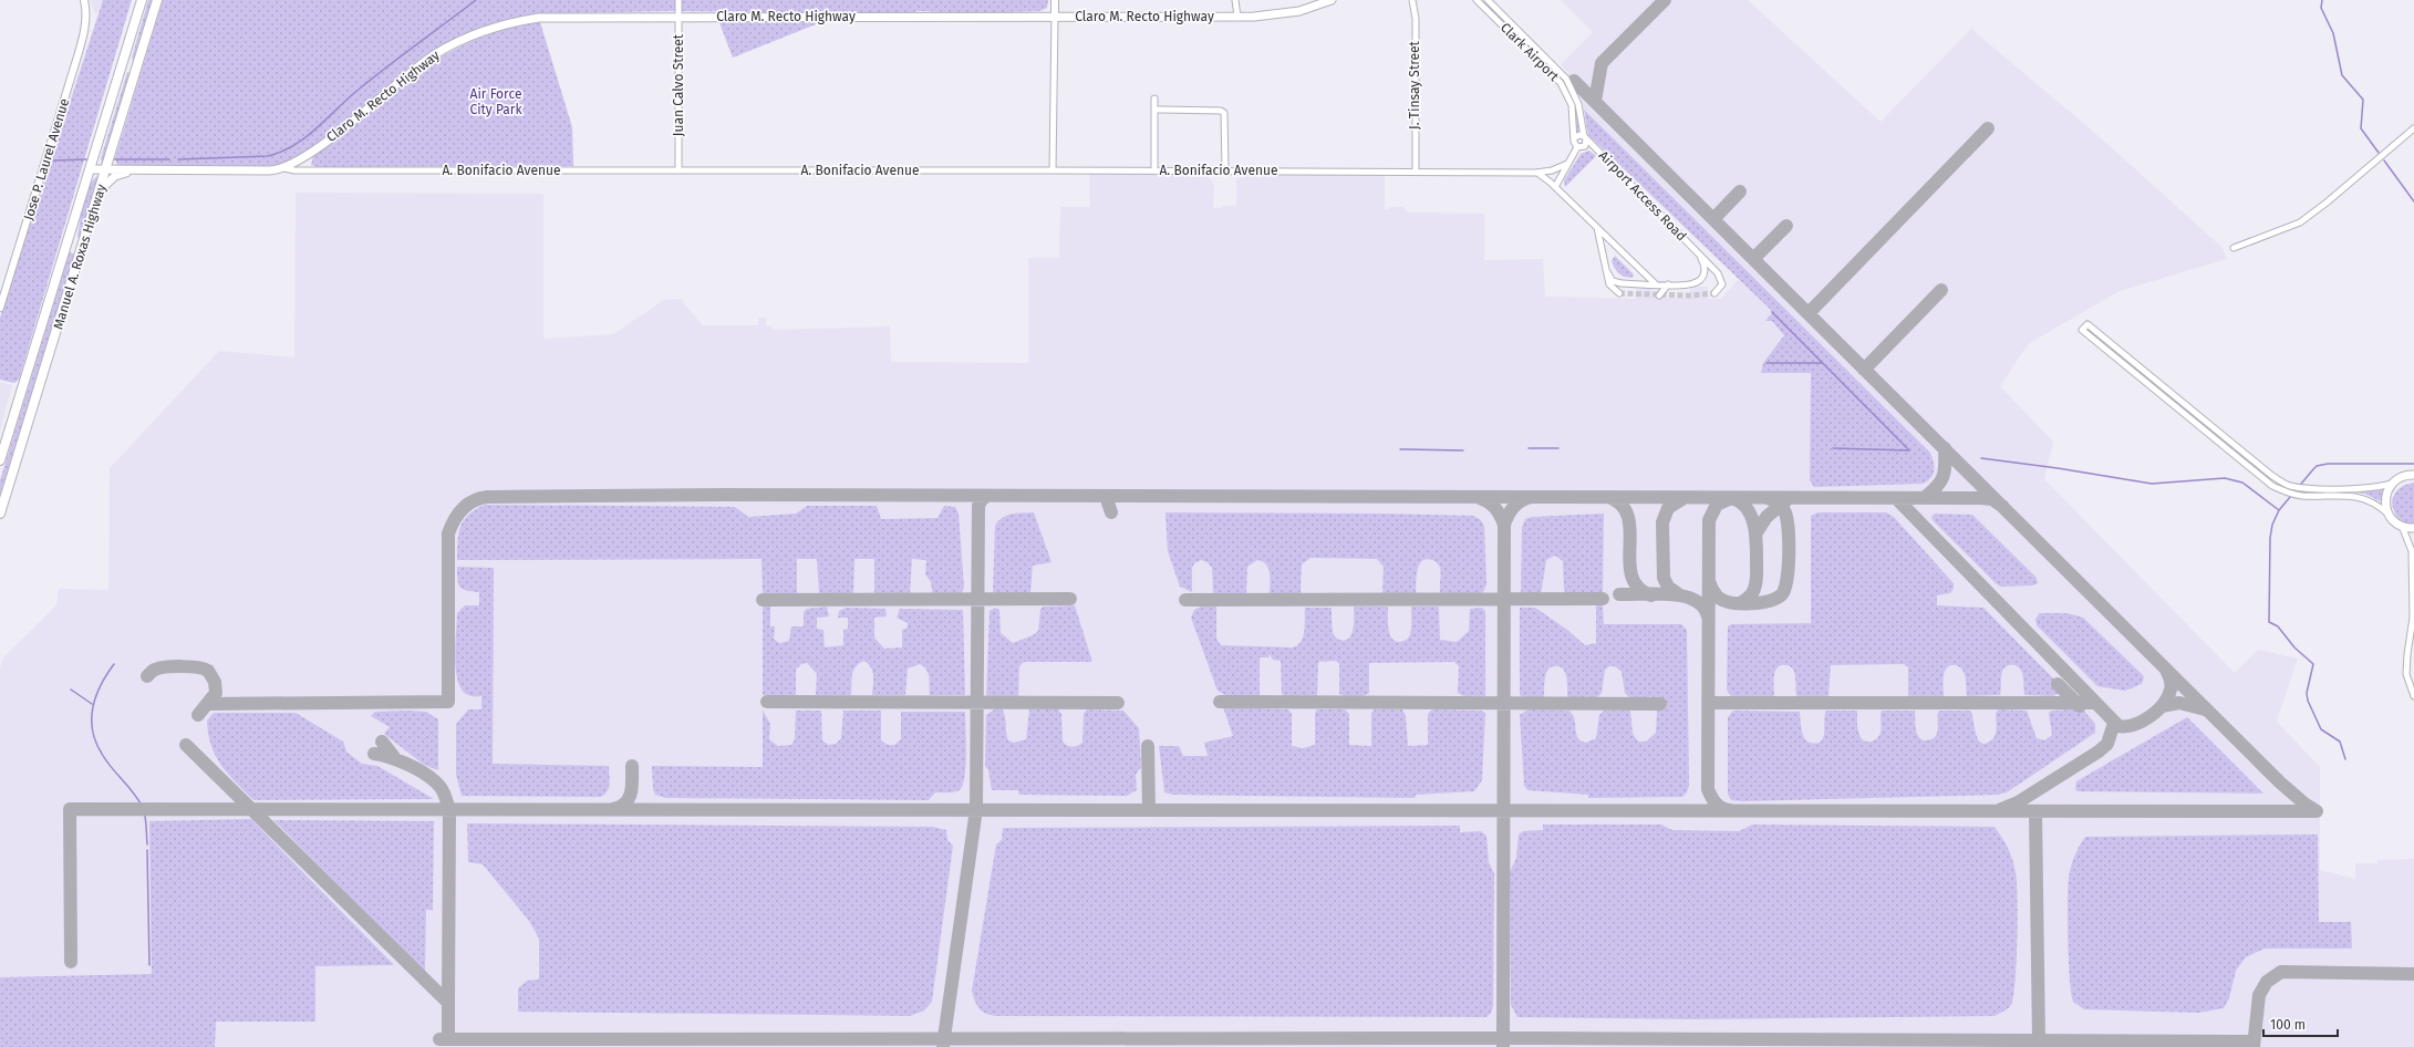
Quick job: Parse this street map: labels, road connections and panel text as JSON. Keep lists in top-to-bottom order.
{
  "streets": {
    "main road": ["Claro M. Recto Highway", "A. Bonifacio Avenue", "Manuel A. Roxas Highway"],
    "street": [
      "Clark Airport",
      "Juan Calvo Street",
      "J. Tinsay Street",
      "Jose P. Laurel Avenue",
      "Airport Access Road"
    ]
  },
  "crossings": [
    ["Claro M. Recto Highway", "Juan Calvo Street"],
    ["Claro M. Recto Highway", "A. Bonifacio Avenue"],
    ["Clark Airport", "Airport Access Road"],
    ["Juan Calvo Street", "A. Bonifacio Avenue"],
    ["J. Tinsay Street", "A. Bonifacio Avenue"],
    ["A. Bonifacio Avenue", "Manuel A. Roxas Highway"]
  ],
  "parks": ["Air Force City Park"],
  "scale_bar": "100 m"
}
